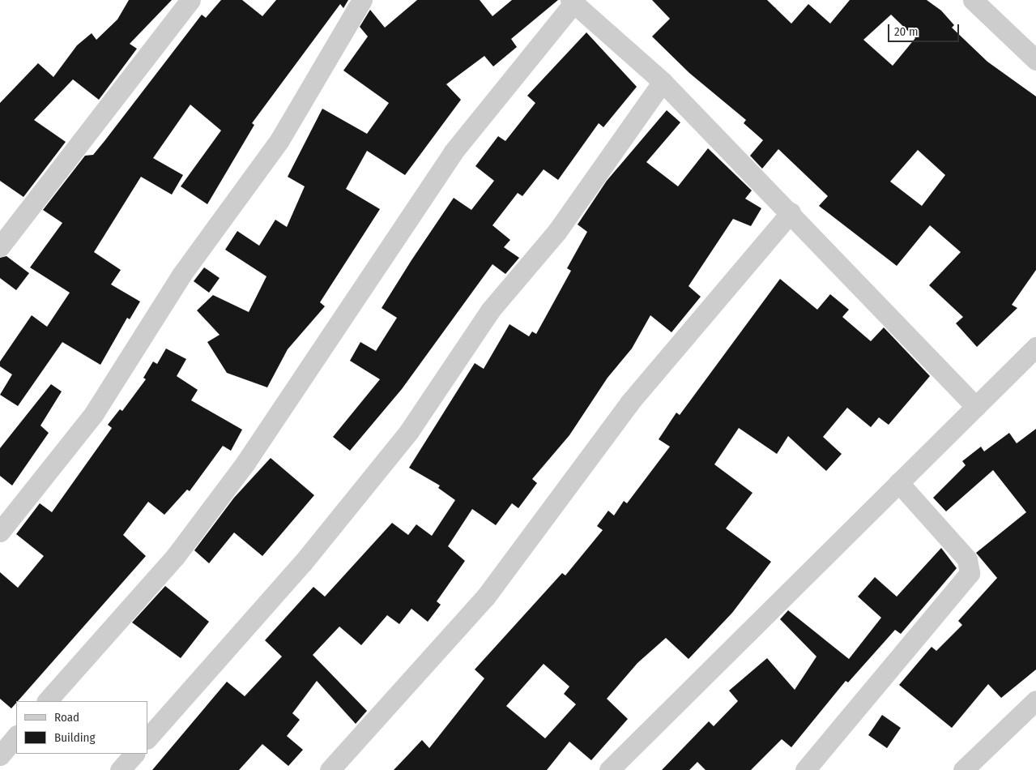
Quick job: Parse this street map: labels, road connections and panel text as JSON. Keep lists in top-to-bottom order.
{
  "legend": ["Road", "Building"],
  "scale_bar": "20 m"
}
